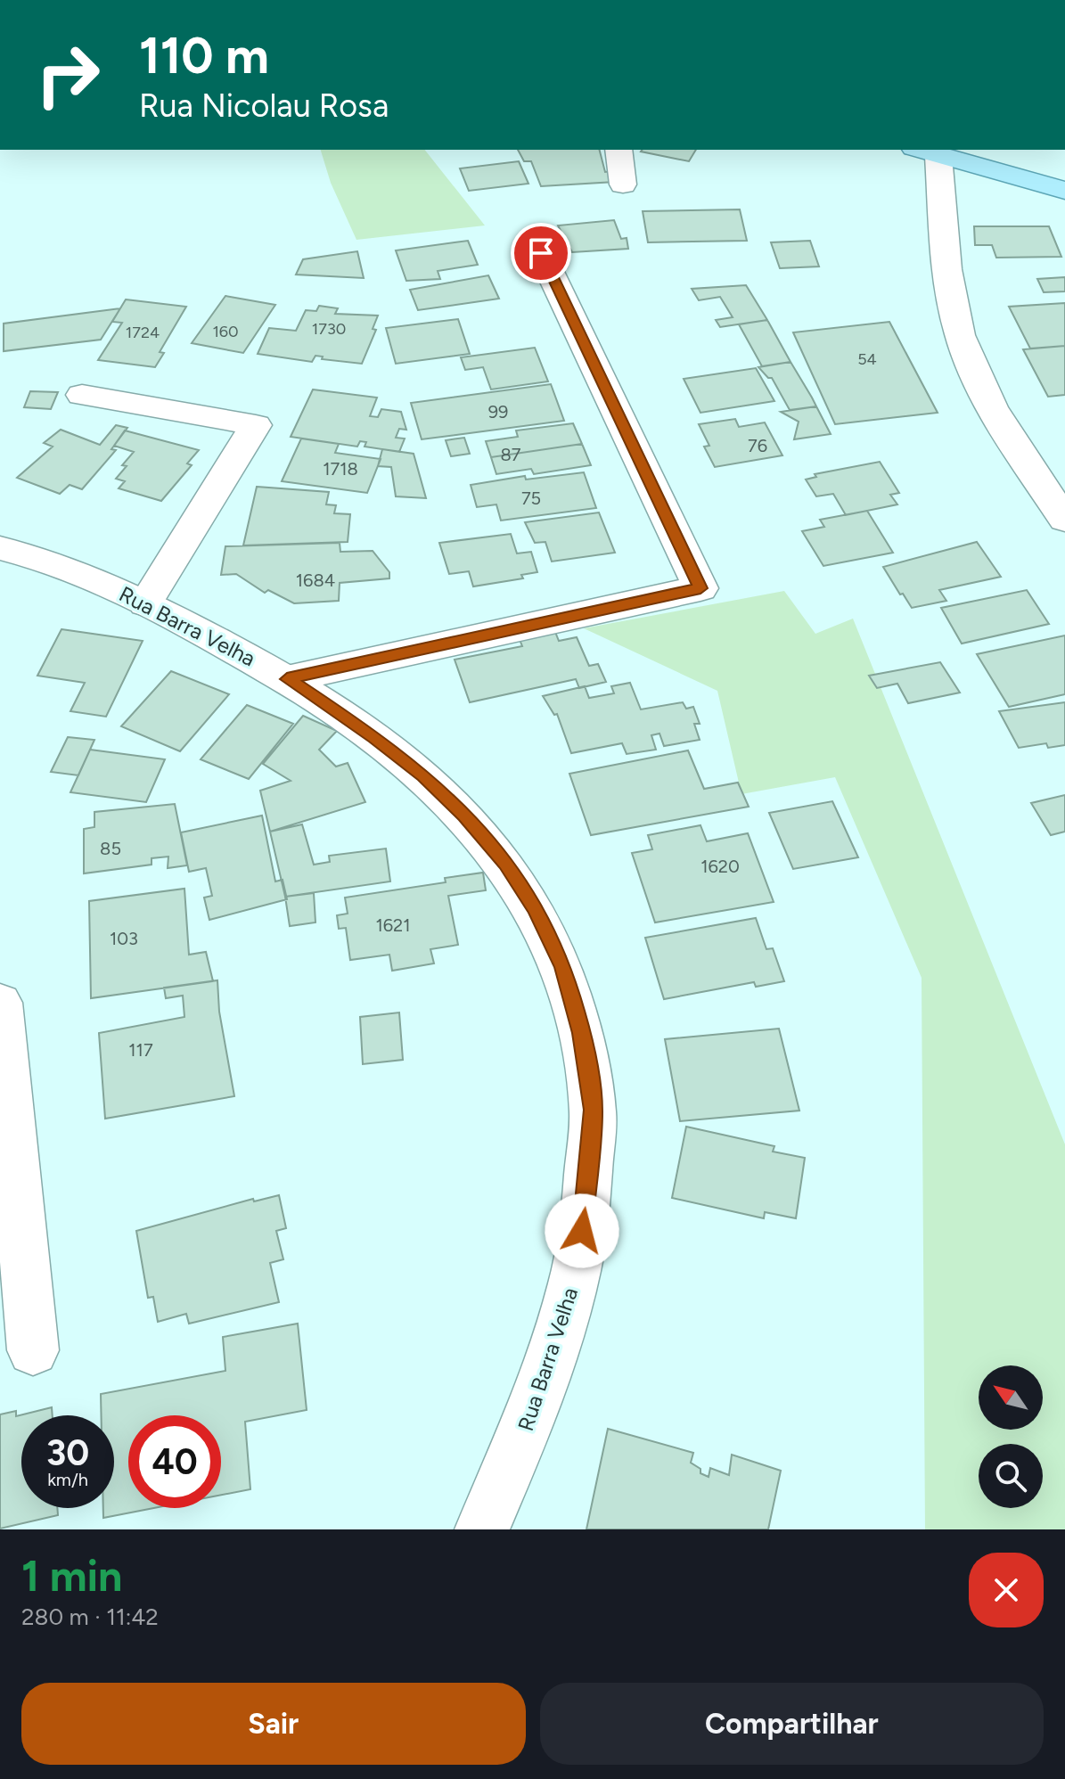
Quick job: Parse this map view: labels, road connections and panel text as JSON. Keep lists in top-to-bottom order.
{
  "streets": {
    "street": ["Rua Barra Velha"]
  },
  "house_numbers": [
    "1730",
    "160",
    "1724",
    "54",
    "99",
    "76",
    "87",
    "1718",
    "75",
    "1684",
    "85",
    "1620",
    "1621",
    "103",
    "117"
  ],
  "north": "top left",
  "page": {
    "turn": ["110 m", "Rua Nicolau Rosa"],
    "speed": "30 km/h",
    "limit": "40",
    "heading": ["1 min", "280 m · 11:42"],
    "buttons": ["Sair", "Compartilhar"]
  }
}
